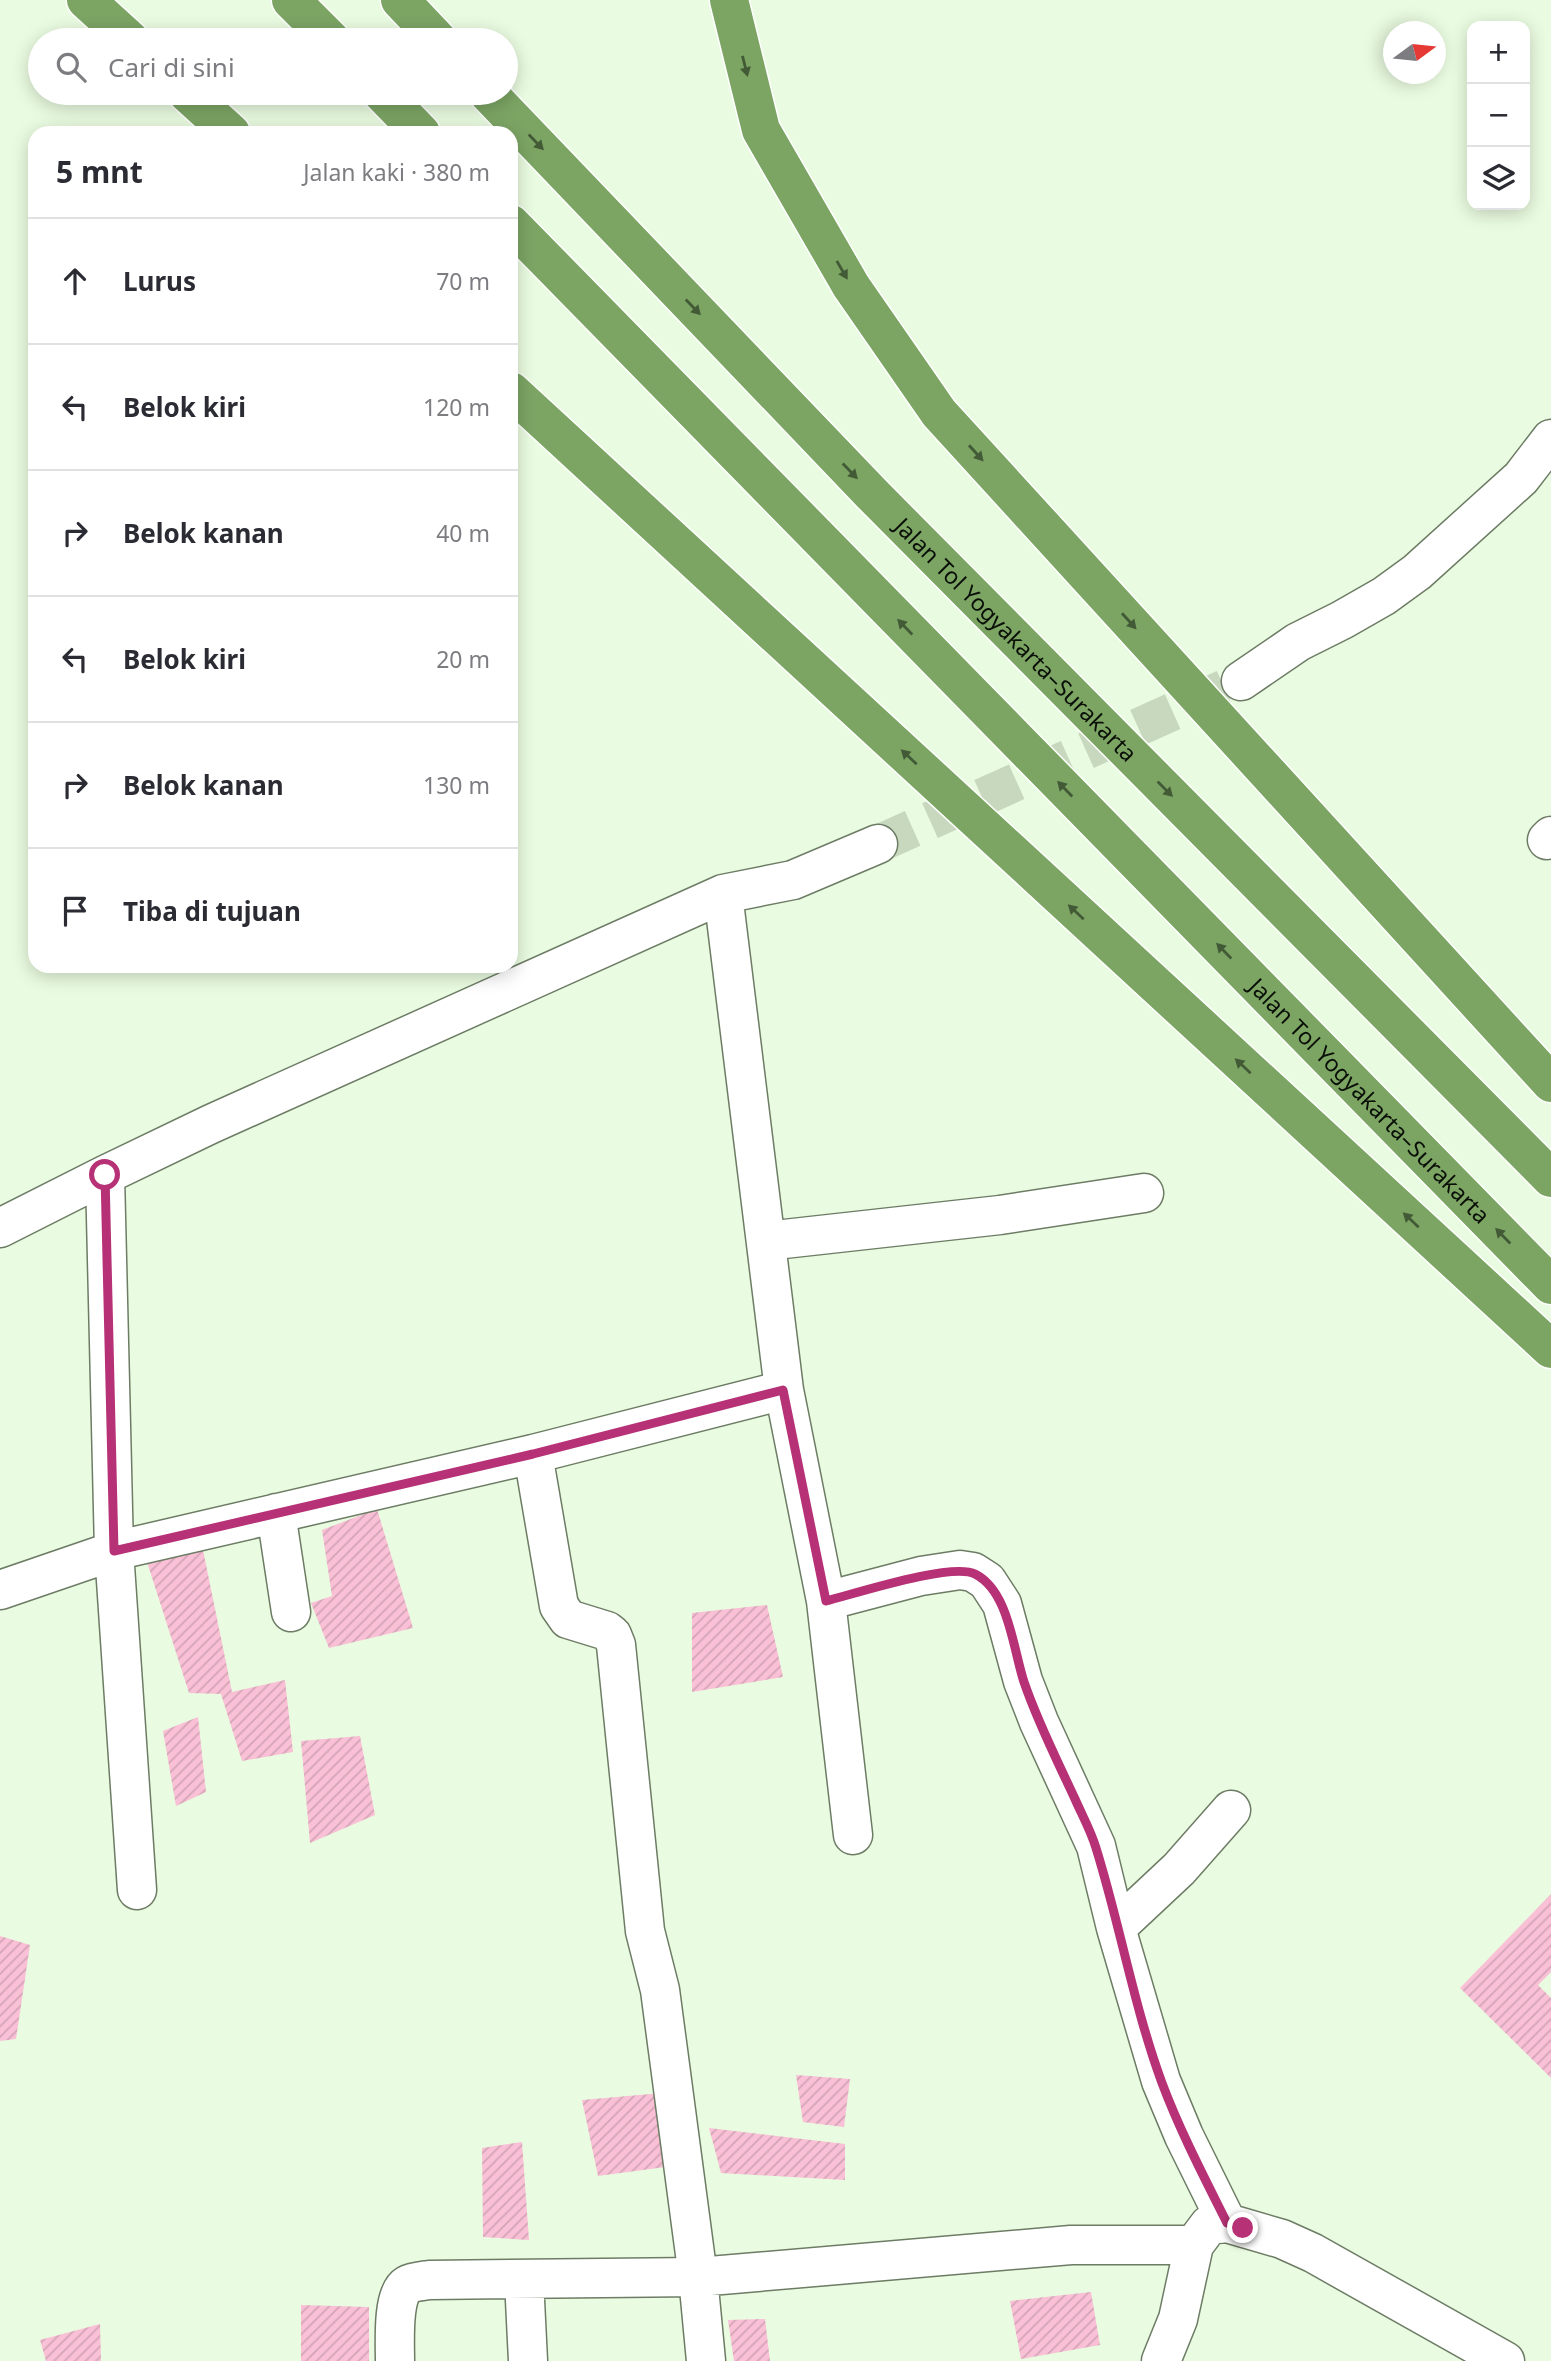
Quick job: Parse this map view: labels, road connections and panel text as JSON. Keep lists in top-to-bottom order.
{
  "streets": {
    "highway": ["Jalan Tol Yogyakarta–Surakarta"]
  },
  "north": "right",
  "page": {
    "map_buttons": ["+", "−"],
    "search": "Cari di sini",
    "heading": ["5 mnt", "Jalan kaki · 380 m"],
    "list": [
      ["Lurus", "70 m"],
      ["Belok kiri", "120 m"],
      ["Belok kanan", "40 m"],
      ["Belok kiri", "20 m"],
      ["Belok kanan", "130 m"],
      "Tiba di tujuan"
    ]
  }
}
